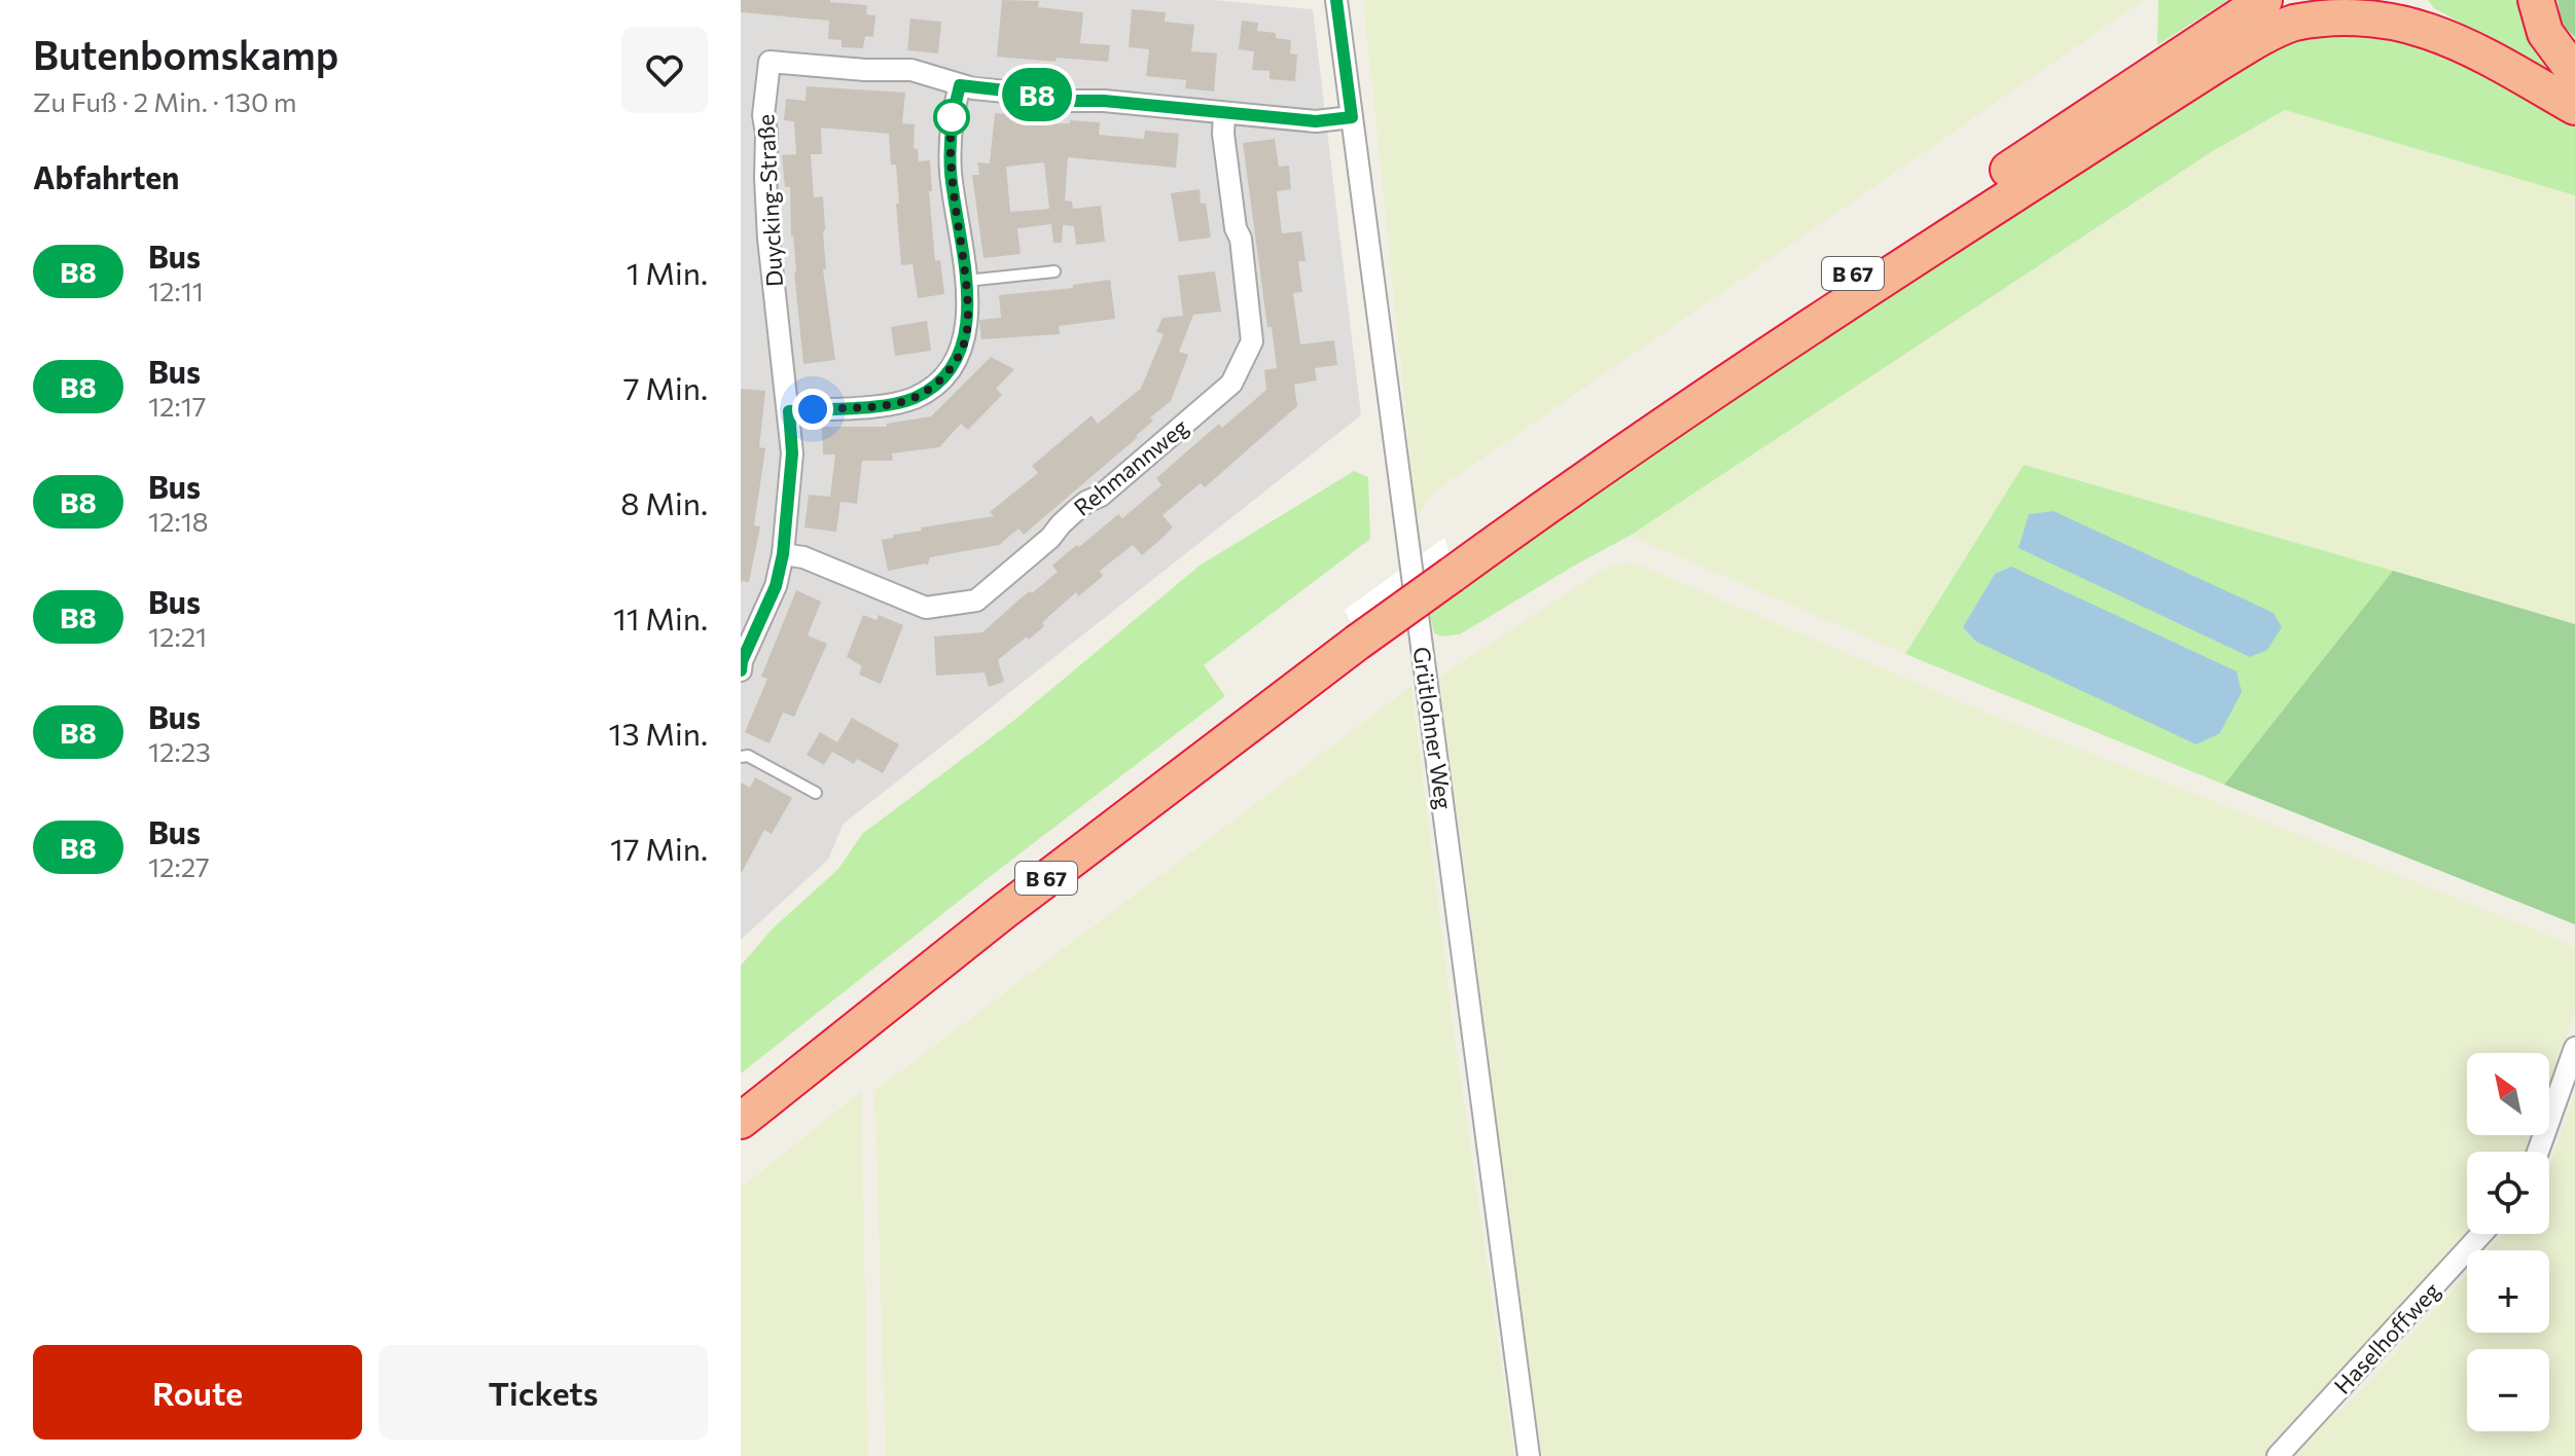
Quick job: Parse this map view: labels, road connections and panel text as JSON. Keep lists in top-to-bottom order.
{
  "streets": {
    "highway": ["B 67"],
    "street": [
      "Duycking-Straße",
      "Rehmannweg",
      "Grütlohner Weg",
      "Haselhoffweg"
    ]
  },
  "crossings": [
    ["Duycking-Straße", "Rehmannweg"],
    ["Duycking-Straße", "Grütlohner Weg"]
  ],
  "lines": ["bus line B8"],
  "north": "top left",
  "page": {
    "heading": [
      ["Butenbomskamp", "Zu Fuß · 2 Min. · 130 m"],
      "Abfahrten"
    ],
    "on_map": "B8",
    "list": [
      {
        "mark": "B8",
        "name": "Bus",
        "note": "12:11",
        "value": "1 Min."
      },
      {
        "mark": "B8",
        "name": "Bus",
        "note": "12:17",
        "value": "7 Min."
      },
      {
        "mark": "B8",
        "name": "Bus",
        "note": "12:18",
        "value": "8 Min."
      },
      {
        "mark": "B8",
        "name": "Bus",
        "note": "12:21",
        "value": "11 Min."
      },
      {
        "mark": "B8",
        "name": "Bus",
        "note": "12:23",
        "value": "13 Min."
      },
      {
        "mark": "B8",
        "name": "Bus",
        "note": "12:27",
        "value": "17 Min."
      }
    ],
    "map_buttons": ["+", "−"],
    "buttons": ["Route", "Tickets"]
  }
}
